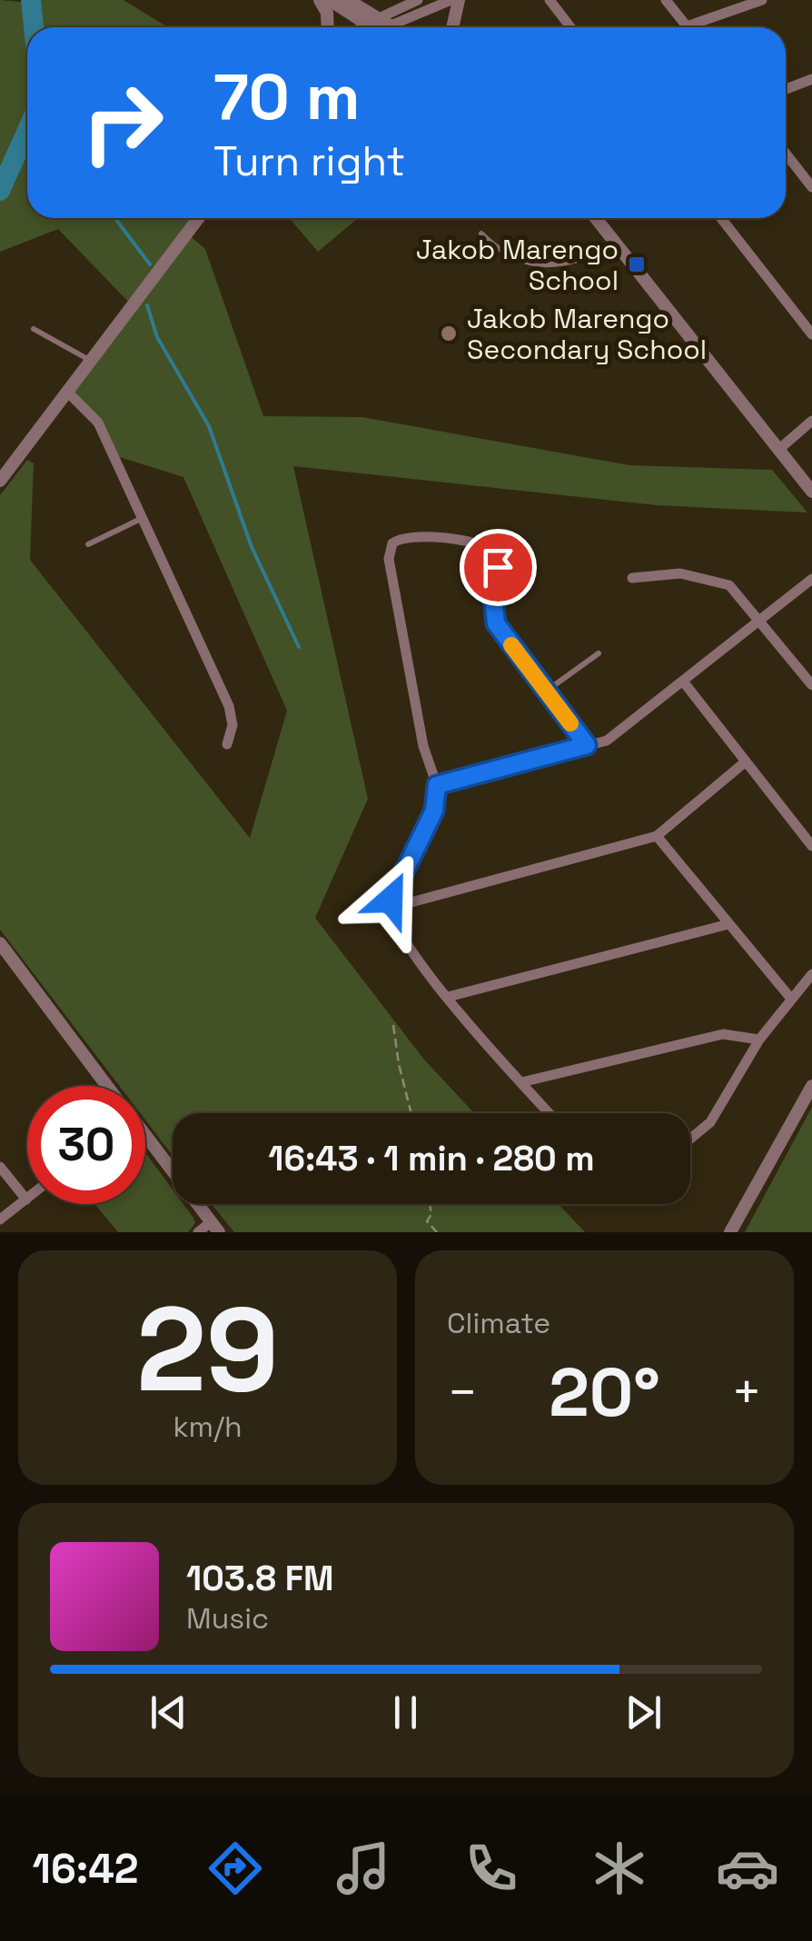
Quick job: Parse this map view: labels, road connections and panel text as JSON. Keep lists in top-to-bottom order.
{
  "places": {
    "transit": ["Jakob Marengo School"],
    "other": ["Jakob Marengo Secondary School"]
  },
  "page": {
    "turn": ["70 m", "Turn right"],
    "limit": "30",
    "trip": "16:43 · 1 min · 280 m",
    "tile": [
      ["29", "km/h"],
      "Climate"
    ],
    "heat": ["−", "20°", "+"],
    "song": ["103.8 FM", "Music"],
    "tabs": "16:42"
  }
}
